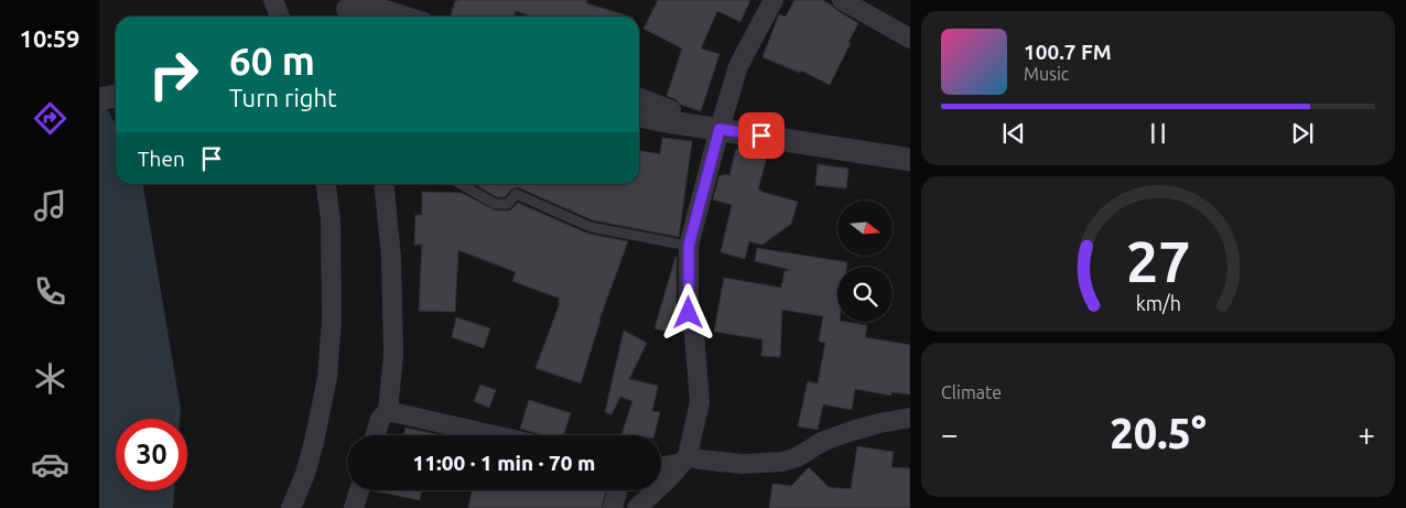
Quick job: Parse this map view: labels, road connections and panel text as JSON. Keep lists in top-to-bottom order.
{
  "north": "right",
  "page": {
    "tabs": "10:59",
    "turn": ["60 m", "Turn right"],
    "song": ["100.7 FM", "Music"],
    "then": "Then",
    "tile": "Climate",
    "heat": ["−", "20.5°", "+"],
    "limit": "30",
    "trip": "11:00 · 1 min · 70 m",
    "gauge": ["27", "km/h"]
  }
}
